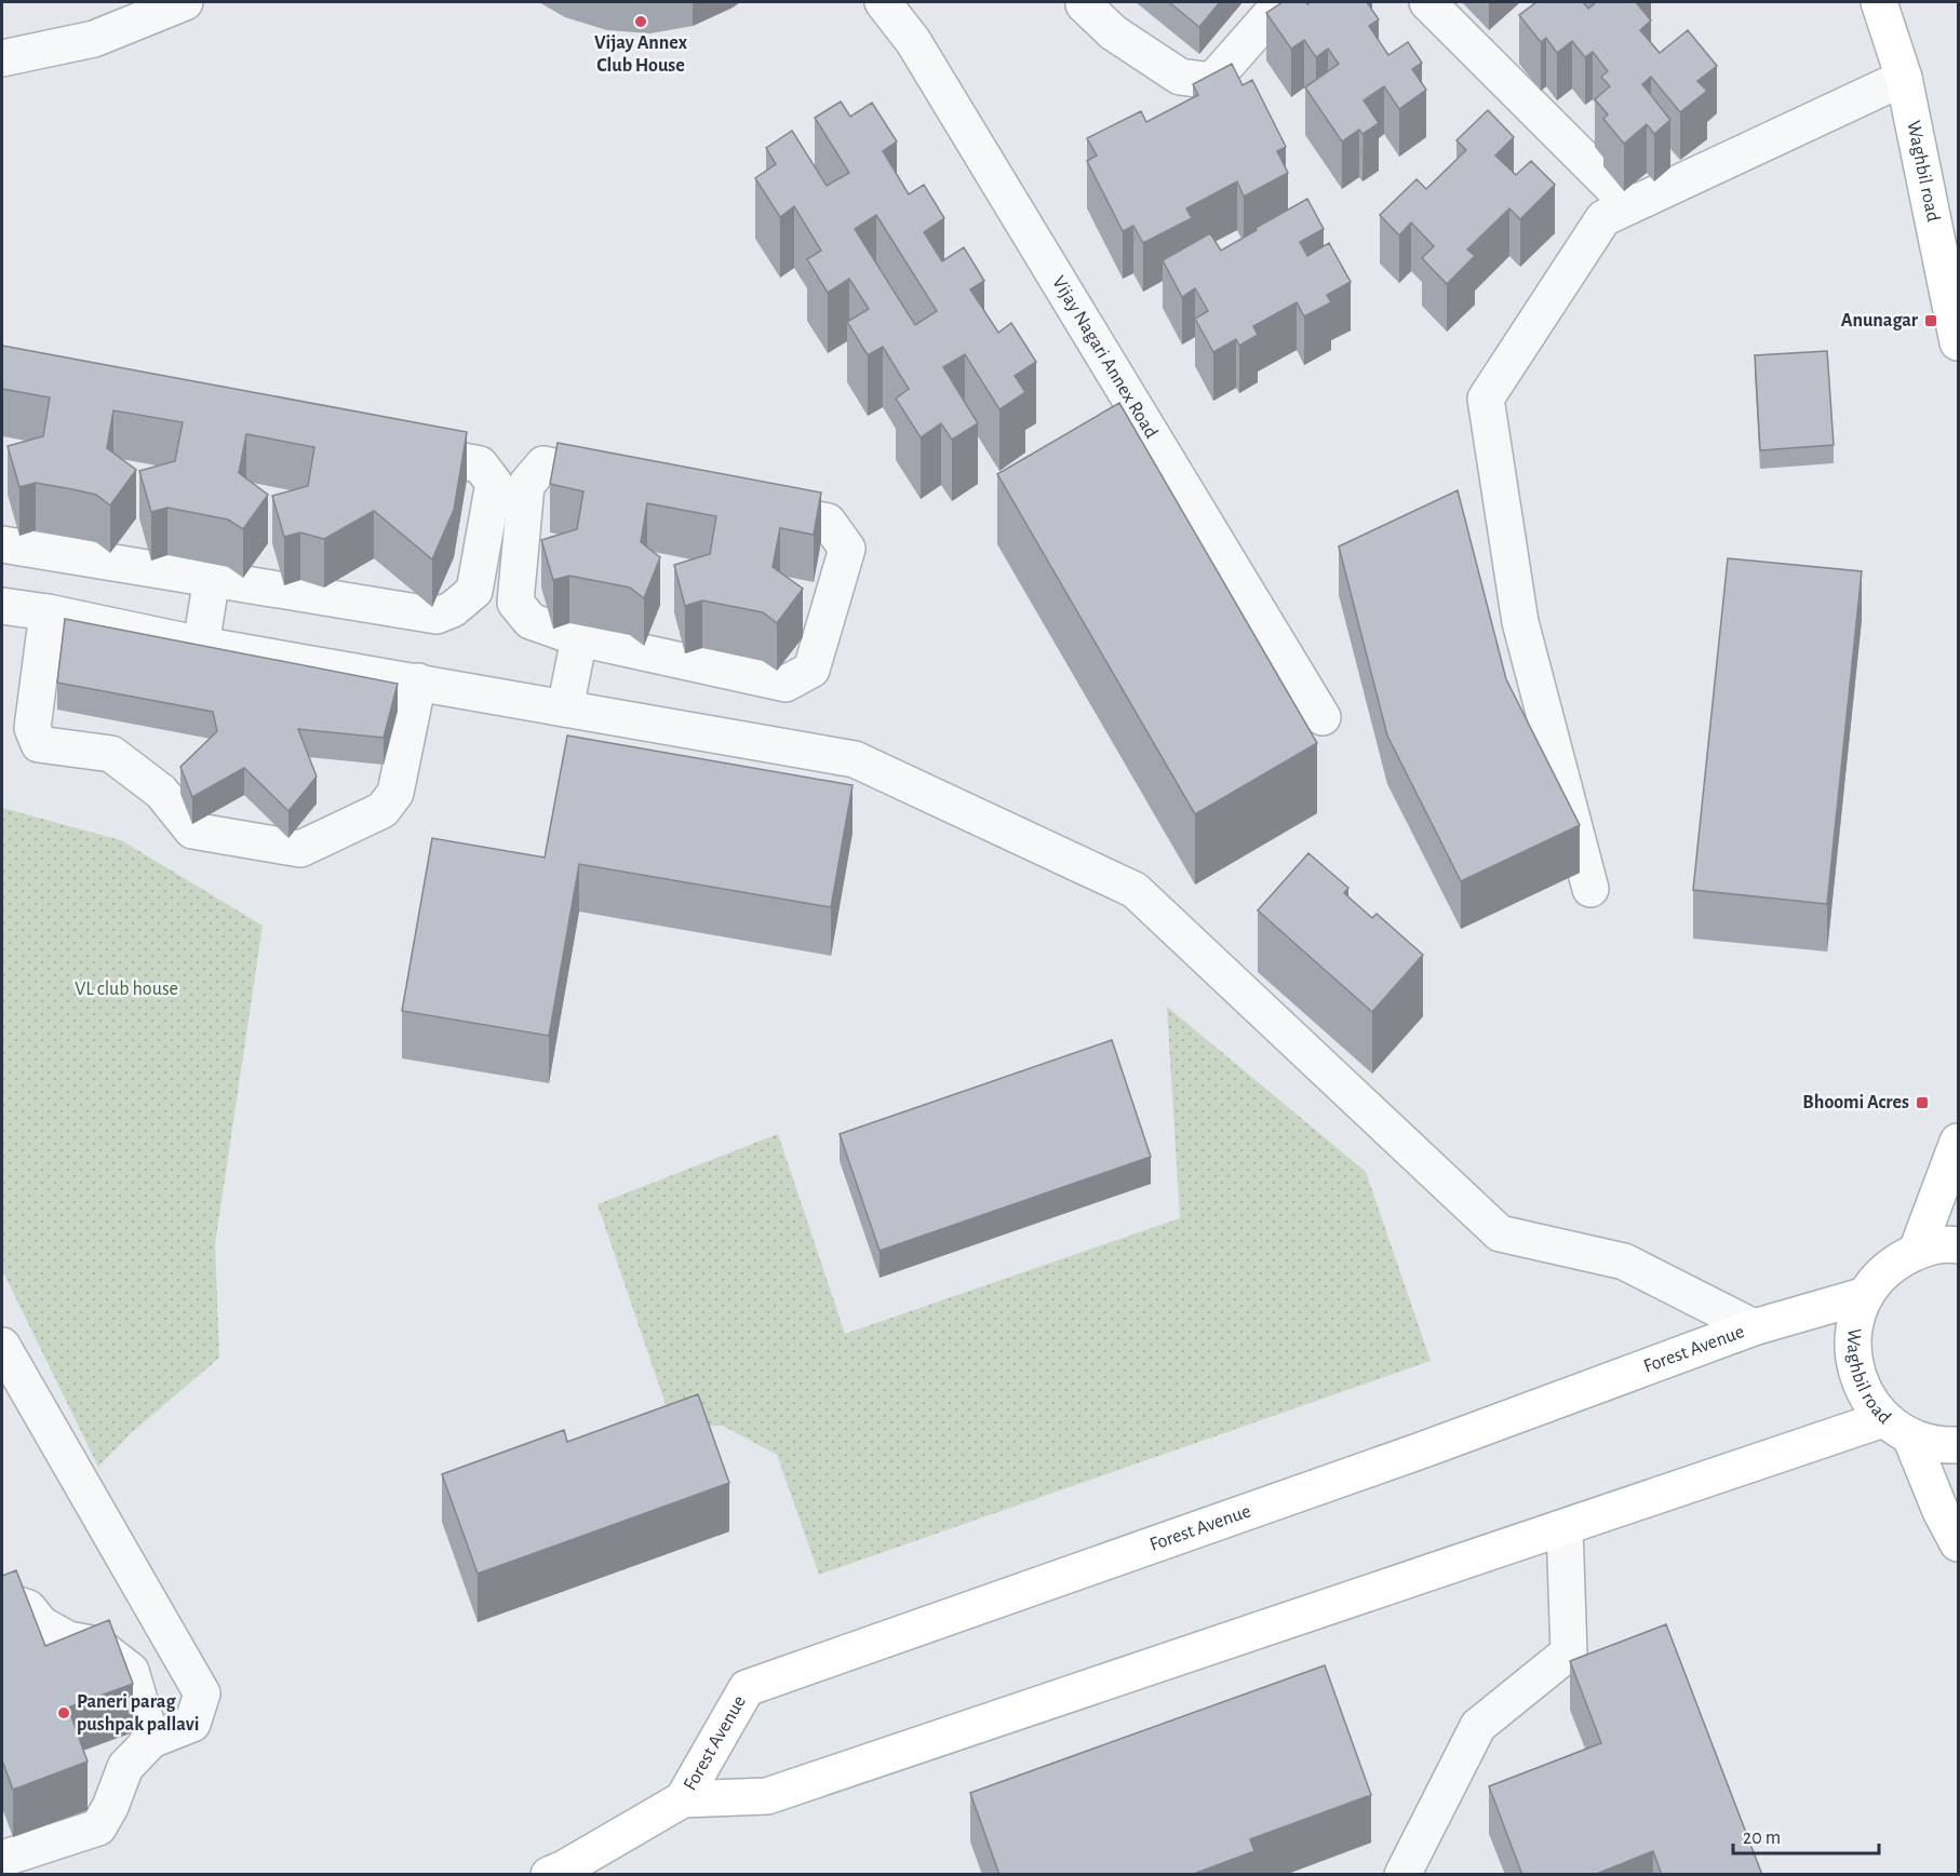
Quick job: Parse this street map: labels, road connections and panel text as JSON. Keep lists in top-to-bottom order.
{
  "streets": {
    "street": ["Waghbil road", "Vijay Nagari Annex Road", "Forest Avenue"]
  },
  "crossings": [
    ["Waghbil road", "Forest Avenue"]
  ],
  "parks": ["VL club house"],
  "places": {
    "other": ["Vijay Annex Club House", "Paneri parag pushpak pallavi"],
    "transit": ["Anunagar", "Bhoomi Acres"]
  },
  "scale_bar": "20 m"
}
